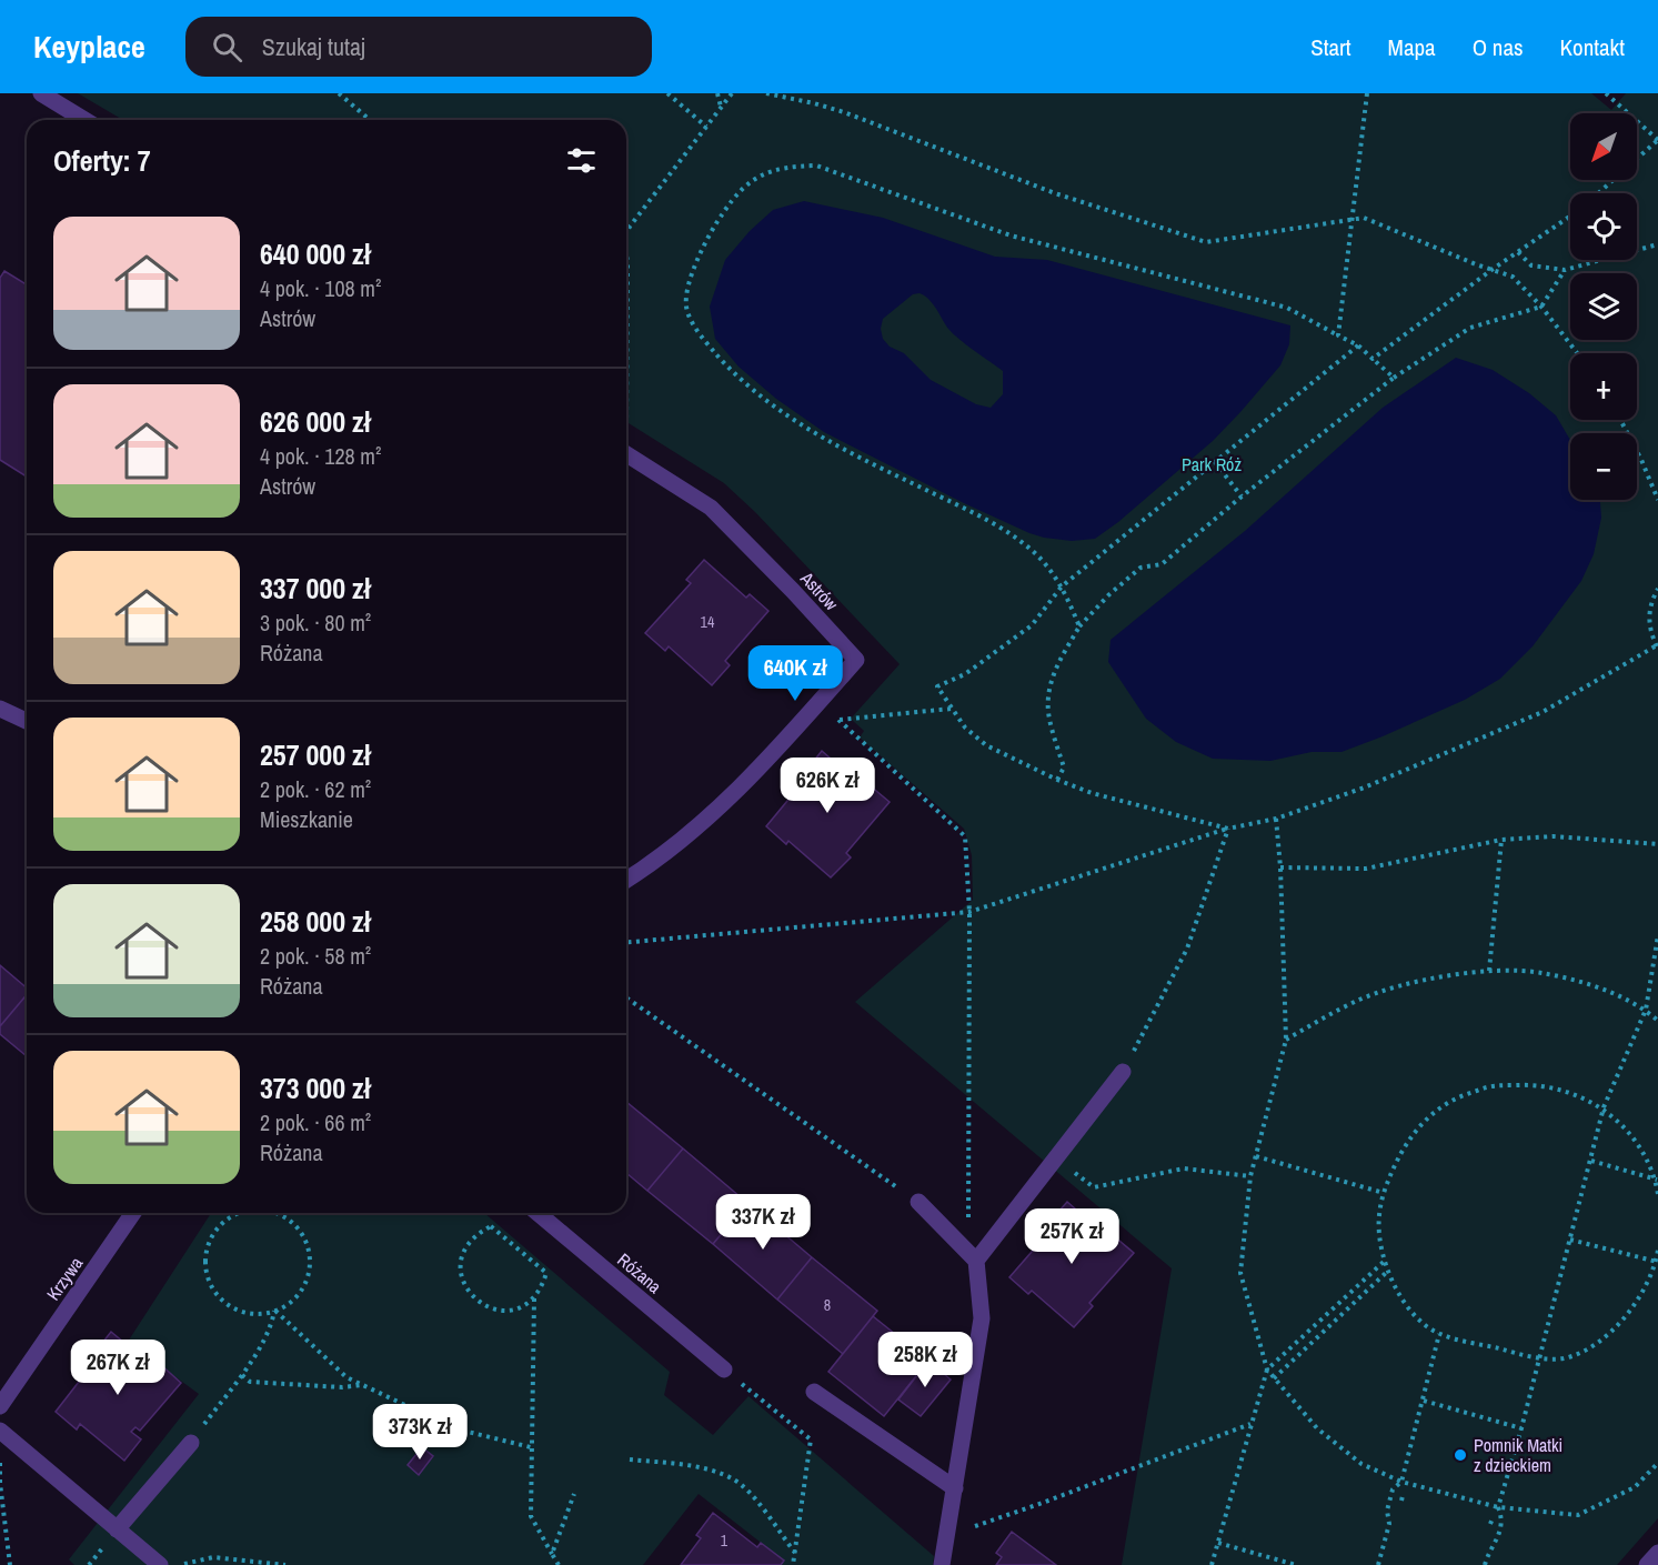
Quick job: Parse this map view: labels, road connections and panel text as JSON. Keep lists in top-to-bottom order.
{
  "streets": {
    "street": ["Astrów", "Różana", "Krzywa"]
  },
  "parks": ["Park Róż"],
  "places": ["Pomnik Matki z dzieckiem"],
  "house_numbers": ["14", "8", "1"],
  "north": "bottom left",
  "page": {
    "header": "Keyplace",
    "search": "Szukaj tutaj",
    "nav": [
      "Start",
      "Mapa",
      "O nas",
      "Kontakt"
    ],
    "map_buttons": ["+", "−"],
    "heading": "Oferty: 7",
    "list": [
      {
        "name": "640 000 zł",
        "note": "4 pok. · 108 m² · Astrów"
      },
      {
        "name": "626 000 zł",
        "note": "4 pok. · 128 m² · Astrów"
      },
      {
        "name": "337 000 zł",
        "note": "3 pok. · 80 m² · Różana"
      },
      {
        "name": "257 000 zł",
        "note": "2 pok. · 62 m² · Mieszkanie"
      },
      {
        "name": "258 000 zł",
        "note": "2 pok. · 58 m² · Różana"
      },
      {
        "name": "373 000 zł",
        "note": "2 pok. · 66 m² · Różana"
      }
    ],
    "price": [
      "640K zł",
      "626K zł",
      "337K zł",
      "257K zł",
      "258K zł",
      "267K zł",
      "373K zł"
    ]
  }
}
